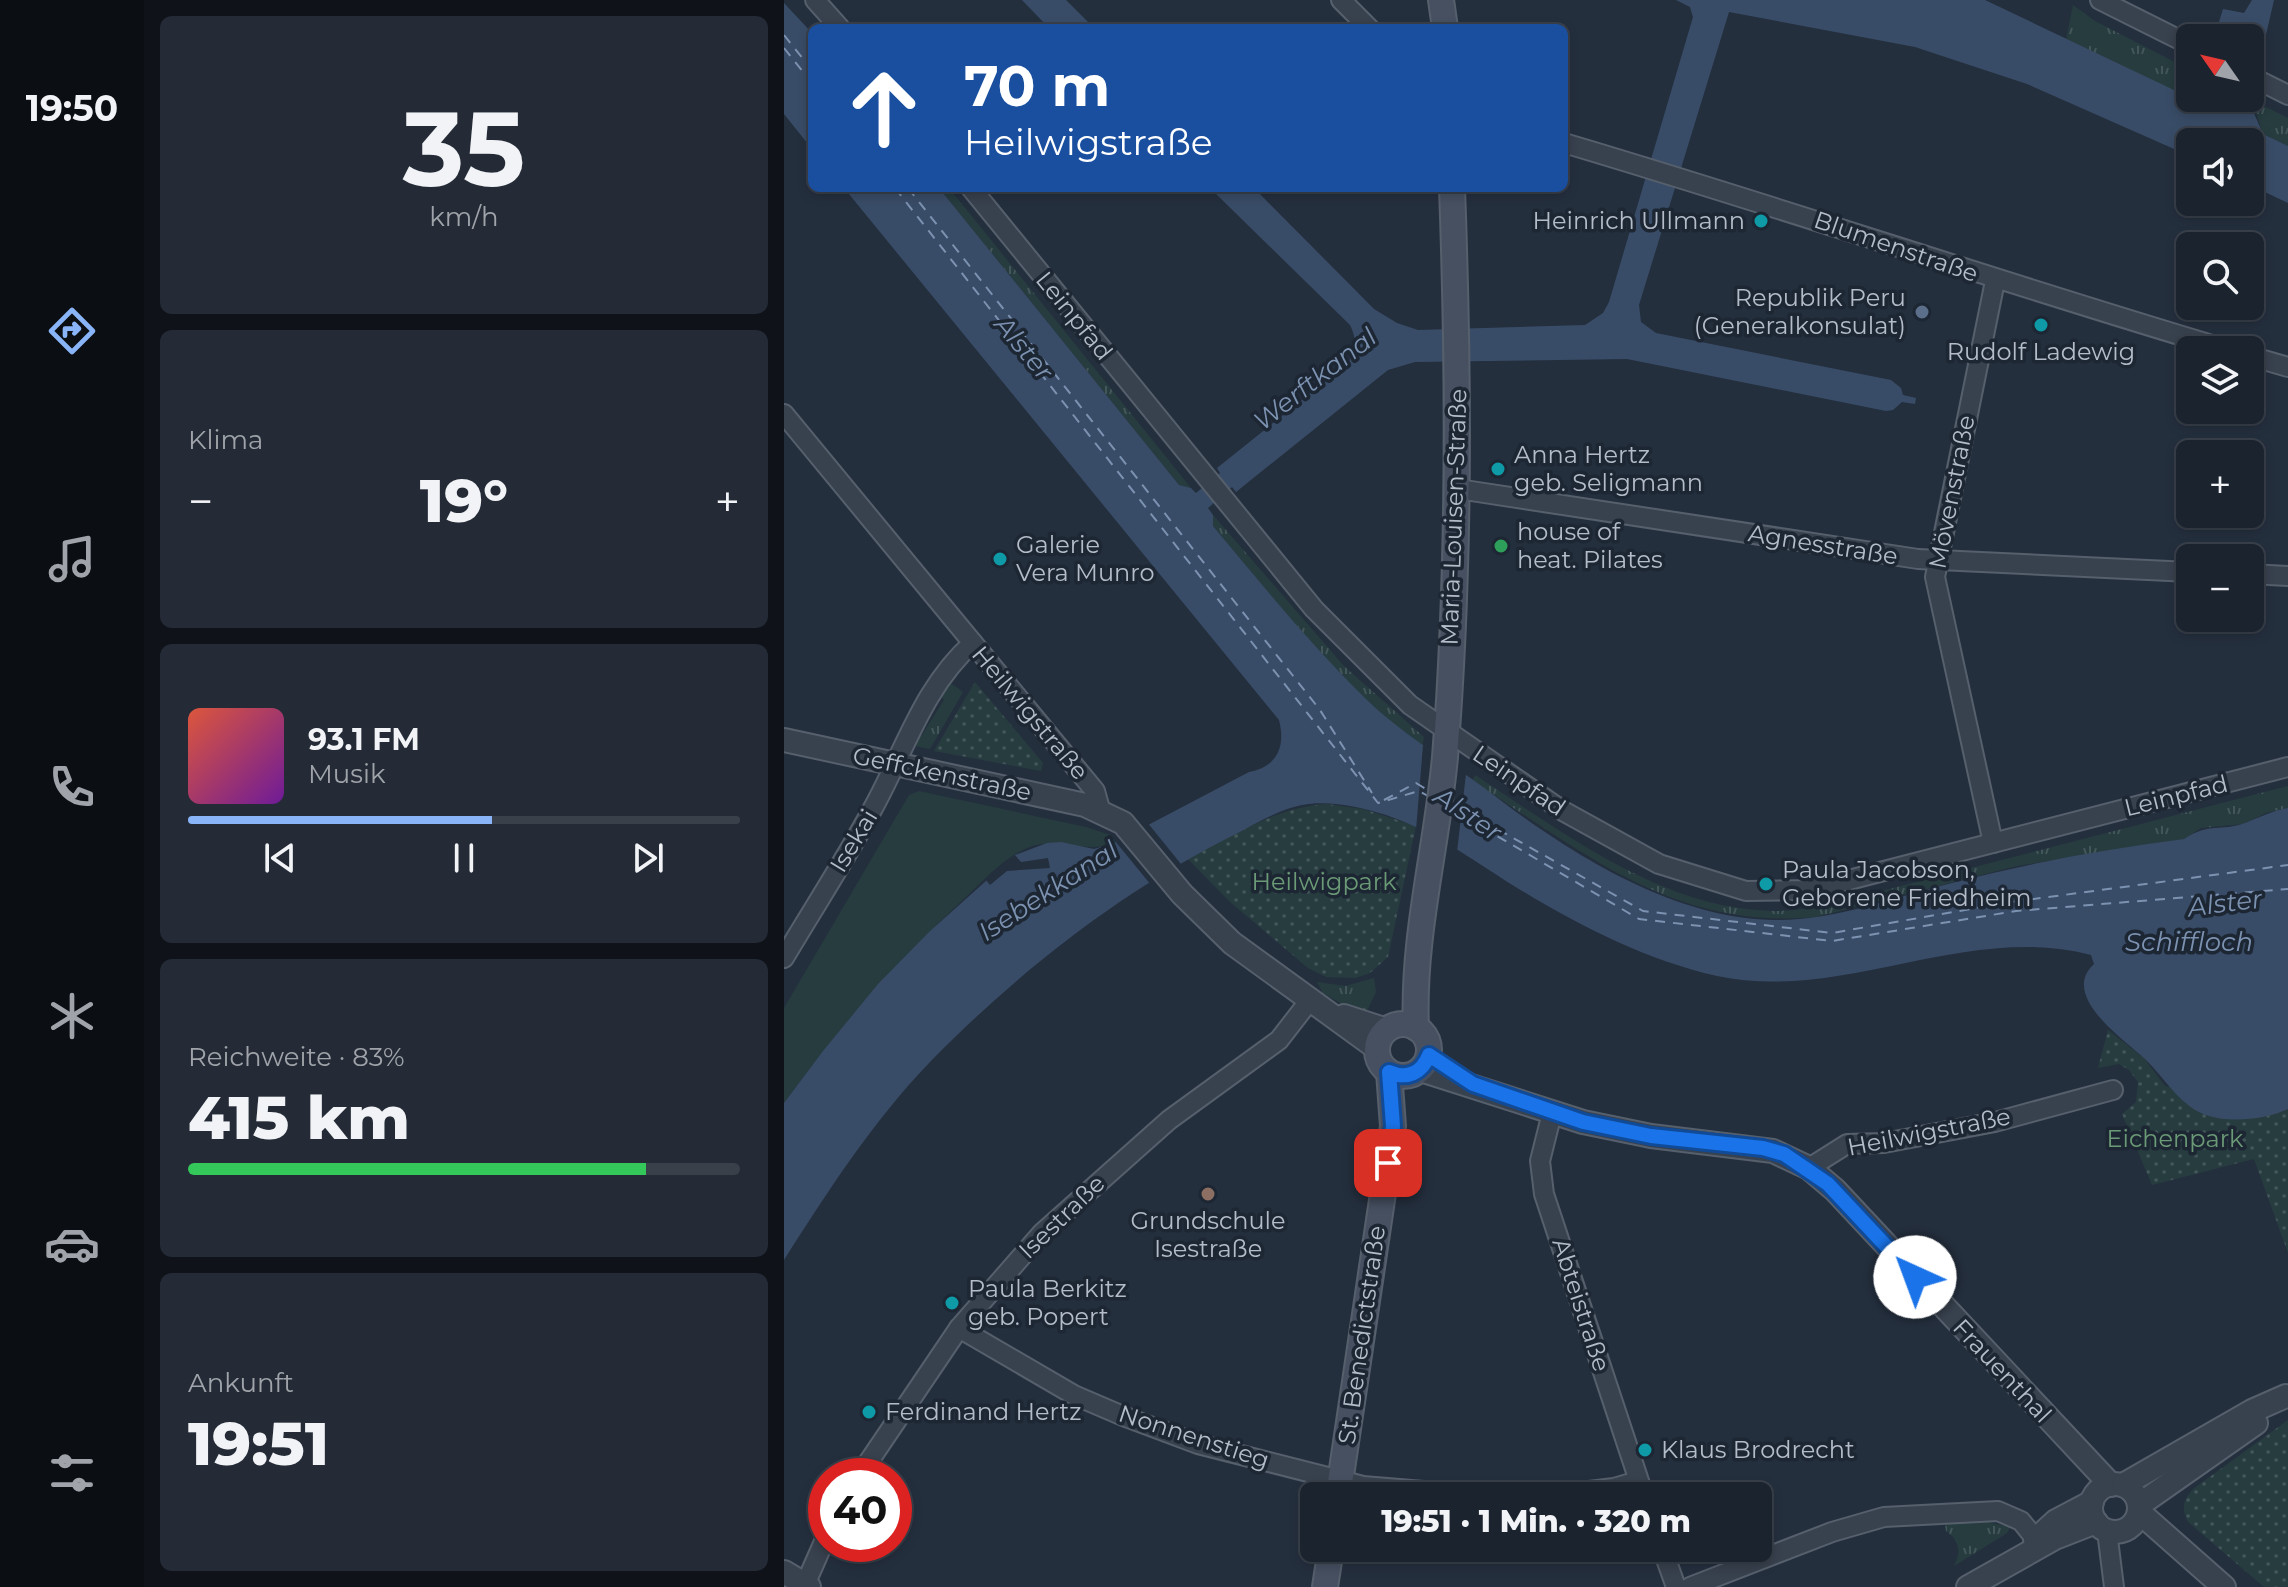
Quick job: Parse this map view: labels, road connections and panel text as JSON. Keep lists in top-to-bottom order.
{
  "streets": {
    "main road": ["Maria-Louisen-Straße", "St. Benedictstraße"],
    "street": [
      "Blumenstraße",
      "Leinpfad",
      "Mövenstraße",
      "Agnesstraße",
      "Heilwigstraße",
      "Geffckenstraße",
      "Isekai",
      "Isestraße",
      "Abteistraße",
      "Frauenthal",
      "Nonnenstieg"
    ]
  },
  "crossings": [
    ["Blumenstraße", "Mövenstraße"],
    ["Leinpfad", "Mövenstraße"],
    ["Leinpfad", "Maria-Louisen-Straße"],
    ["Mövenstraße", "Agnesstraße"],
    ["Maria-Louisen-Straße", "Agnesstraße"],
    ["Maria-Louisen-Straße", "Heilwigstraße"],
    ["Heilwigstraße", "Geffckenstraße"],
    ["Heilwigstraße", "Isekai"],
    ["Heilwigstraße", "Isestraße"],
    ["Heilwigstraße", "Frauenthal"],
    ["Geffckenstraße", "Isekai"],
    ["Isestraße", "Nonnenstieg"]
  ],
  "water": [
    "Alster",
    "Werftkanal",
    "Isebekkanal",
    "Schiffloch"
  ],
  "parks": ["Heilwigpark", "Eichenpark"],
  "places": [
    "Heinrich Ullmann",
    "Republik Peru (Generalkonsulat)",
    "Rudolf Ladewig",
    "Anna Hertz geb. Seligmann",
    "house of heat. Pilates",
    "Galerie Vera Munro",
    "Paula Jacobson, Geborene Friedheim",
    "Grundschule Isestraße",
    "Paula Berkitz geb. Popert",
    "Ferdinand Hertz",
    "Klaus Brodrecht"
  ],
  "north": "top left",
  "page": {
    "tabs": "19:50",
    "tile": [
      ["35", "km/h"],
      "Klima",
      ["Reichweite · 83%", "415 km"],
      ["Ankunft", "19:51"]
    ],
    "map_buttons": ["+", "−"],
    "turn": ["70 m", "Heilwigstraße"],
    "heat": ["−", "19°", "+"],
    "song": ["93.1 FM", "Musik"],
    "limit": "40",
    "trip": "19:51 · 1 Min. · 320 m"
  }
}
